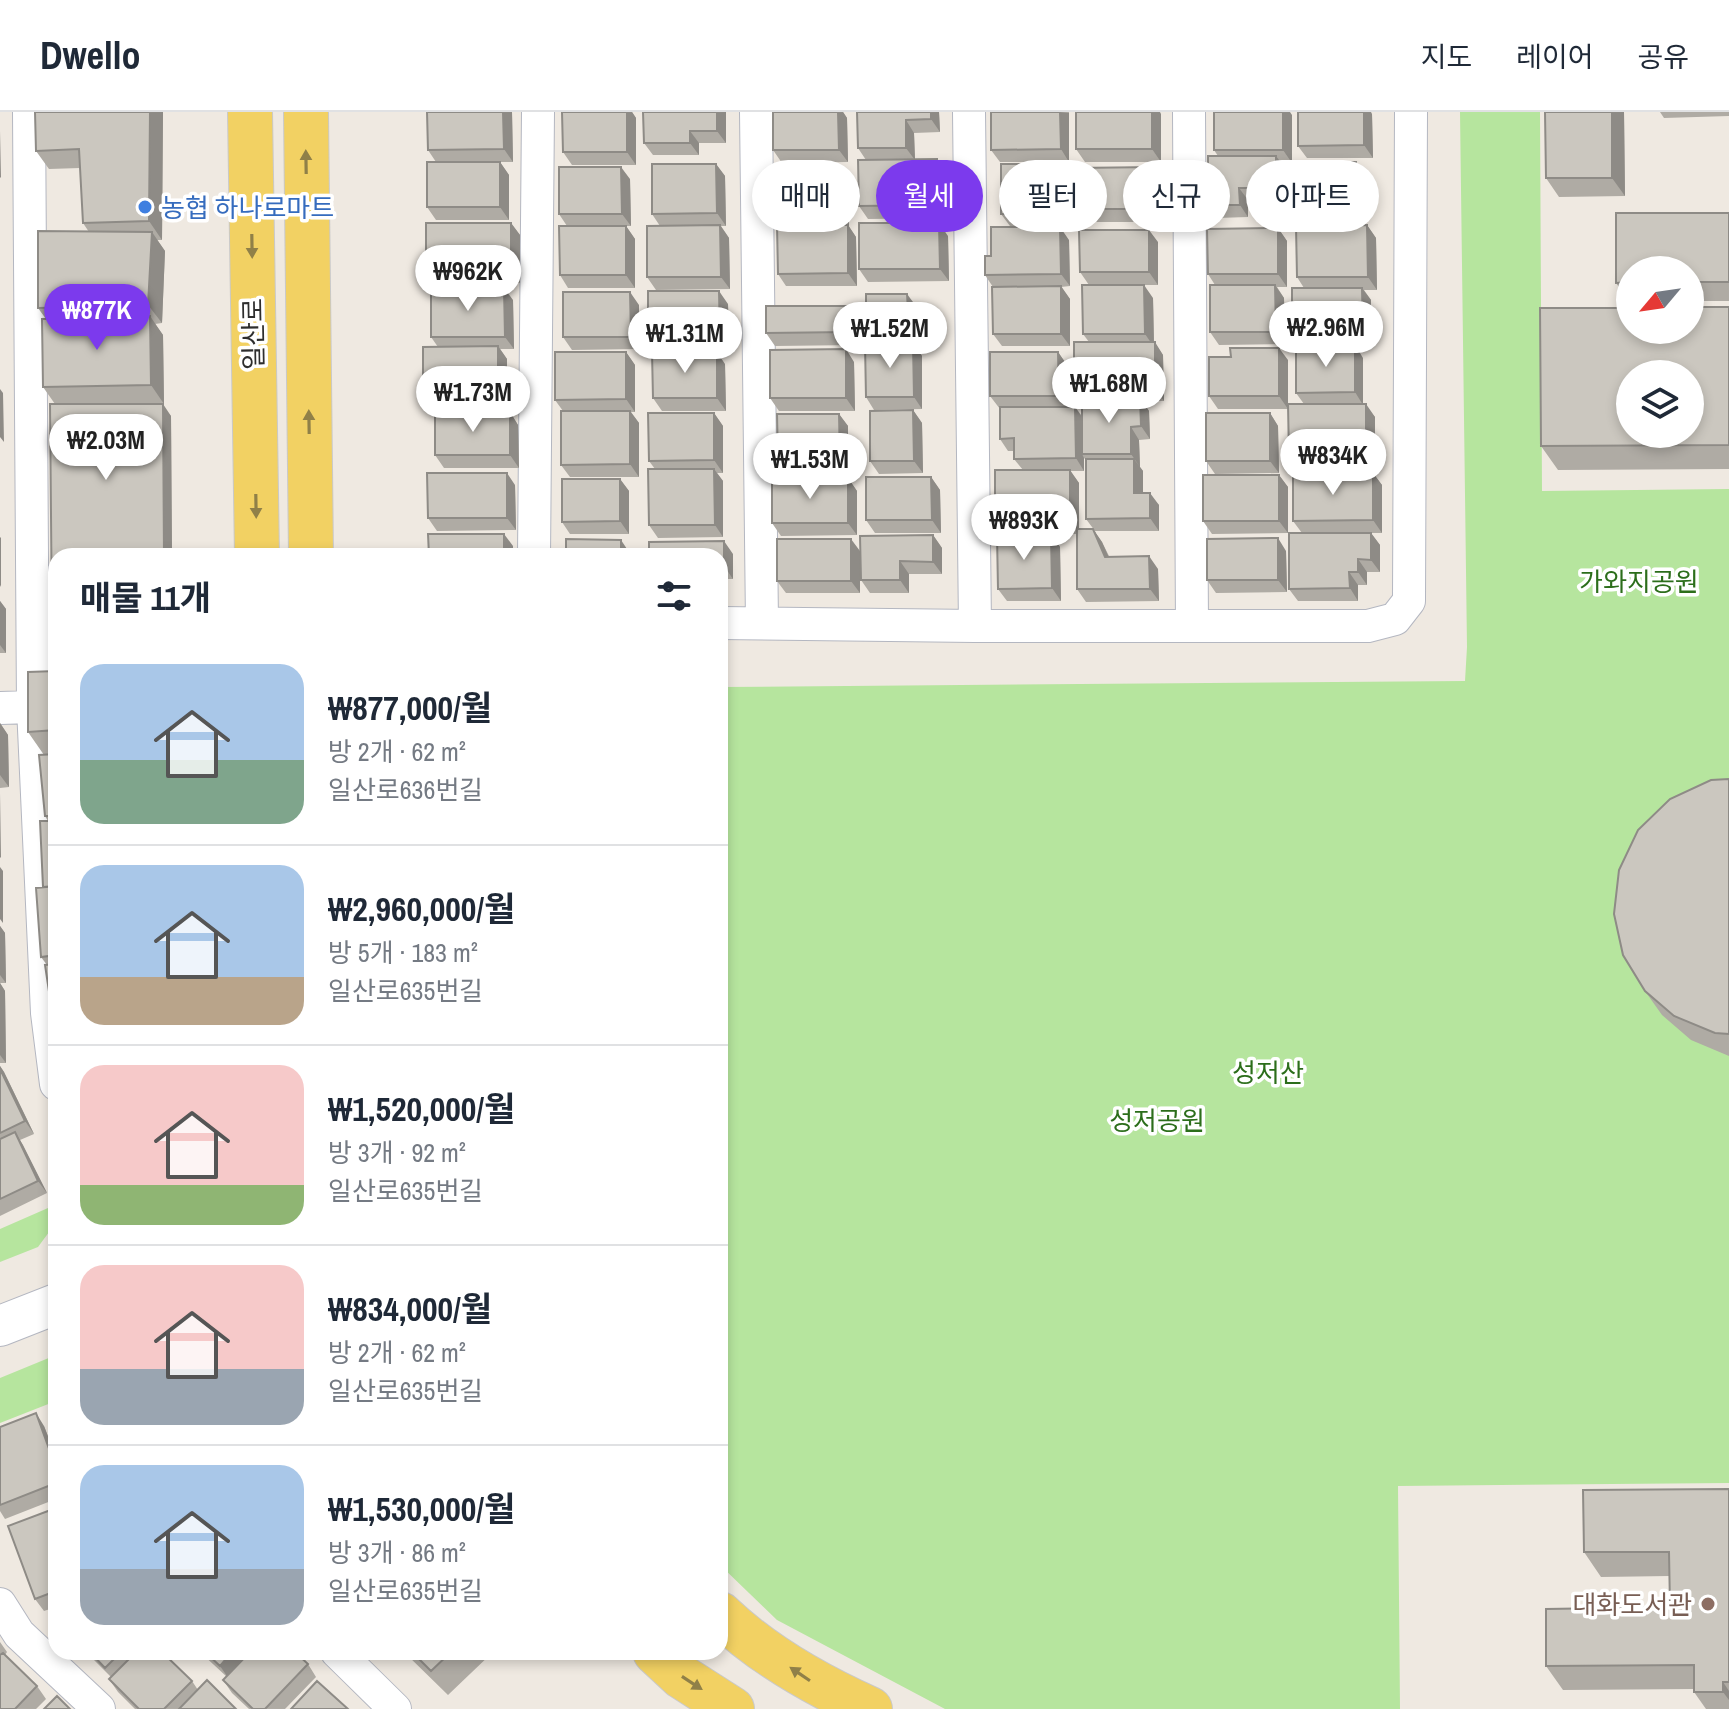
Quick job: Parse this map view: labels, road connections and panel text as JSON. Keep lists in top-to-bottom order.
{
  "streets": {
    "main road": ["일산로"]
  },
  "parks": ["가와지공원", "성저산", "성저공원"],
  "places": ["농협 하나로마트", "대화도서관"],
  "north": "bottom left",
  "page": {
    "header": "Dwello",
    "nav": ["지도", "레이어", "공유"],
    "chip": [
      "매매",
      "월세",
      "필터",
      "신규",
      "아파트"
    ],
    "price": [
      "₩962K",
      "₩877K",
      "₩2.96M",
      "₩1.52M",
      "₩1.31M",
      "₩1.68M",
      "₩1.73M",
      "₩2.03M",
      "₩834K",
      "₩1.53M",
      "₩893K"
    ],
    "heading": "매물 11개",
    "list": [
      {
        "name": "₩877,000/월",
        "note": "방 2개 · 62 m² · 일산로636번길"
      },
      {
        "name": "₩2,960,000/월",
        "note": "방 5개 · 183 m² · 일산로635번길"
      },
      {
        "name": "₩1,520,000/월",
        "note": "방 3개 · 92 m² · 일산로635번길"
      },
      {
        "name": "₩834,000/월",
        "note": "방 2개 · 62 m² · 일산로635번길"
      },
      {
        "name": "₩1,530,000/월",
        "note": "방 3개 · 86 m² · 일산로635번길"
      }
    ]
  }
}
